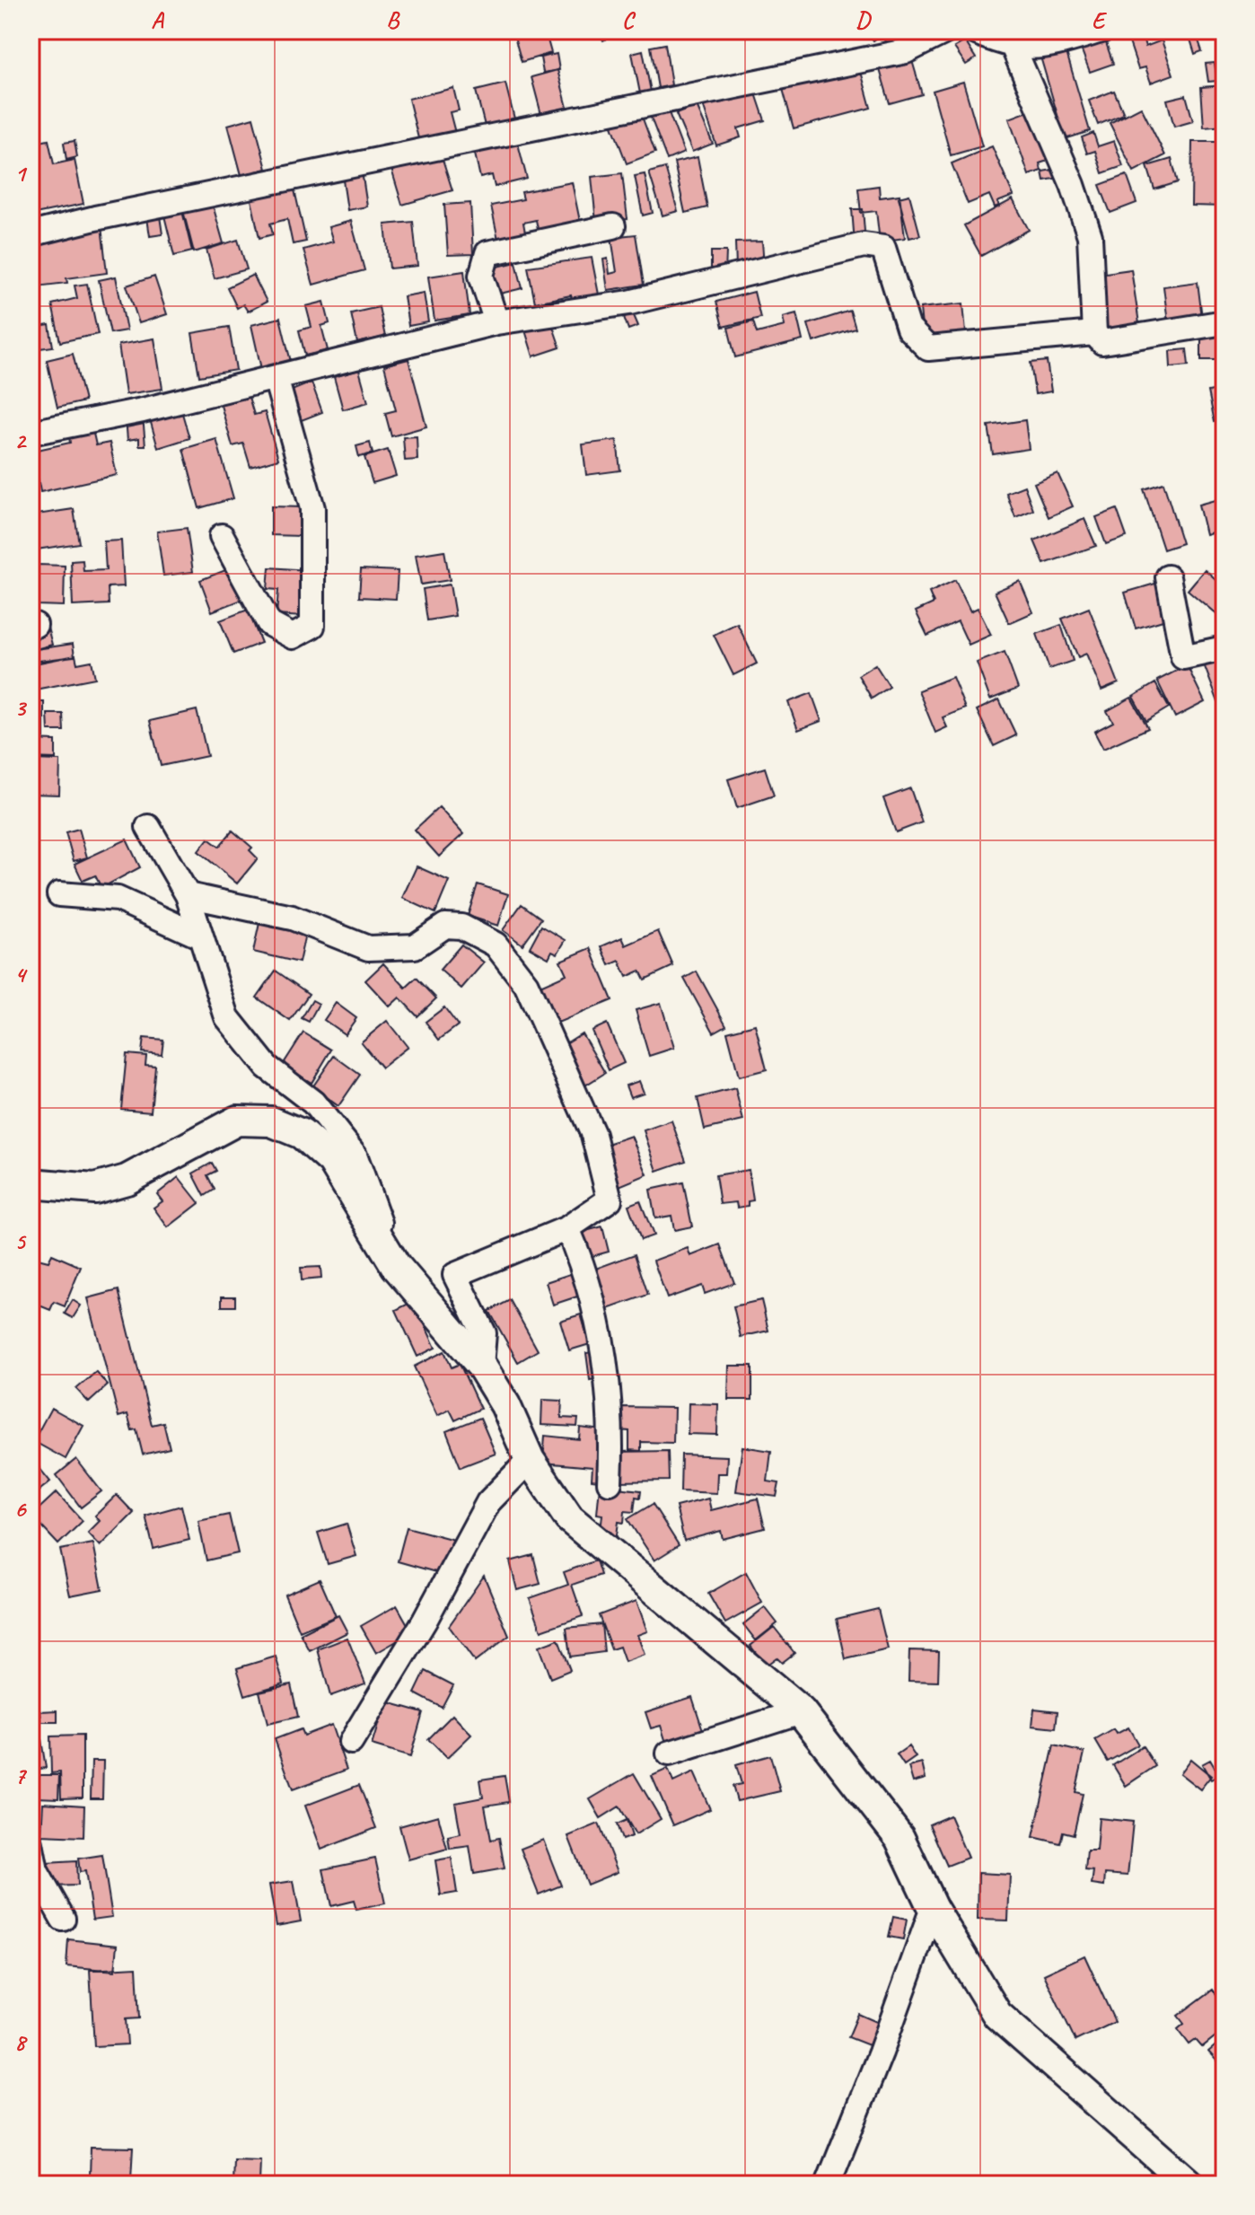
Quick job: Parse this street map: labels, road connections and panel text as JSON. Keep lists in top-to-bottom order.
{
  "grid": {
    "columns": [
      "A",
      "B",
      "C",
      "D",
      "E"
    ],
    "rows": [
      "1",
      "2",
      "3",
      "4",
      "5",
      "6",
      "7",
      "8"
    ]
  }
}
